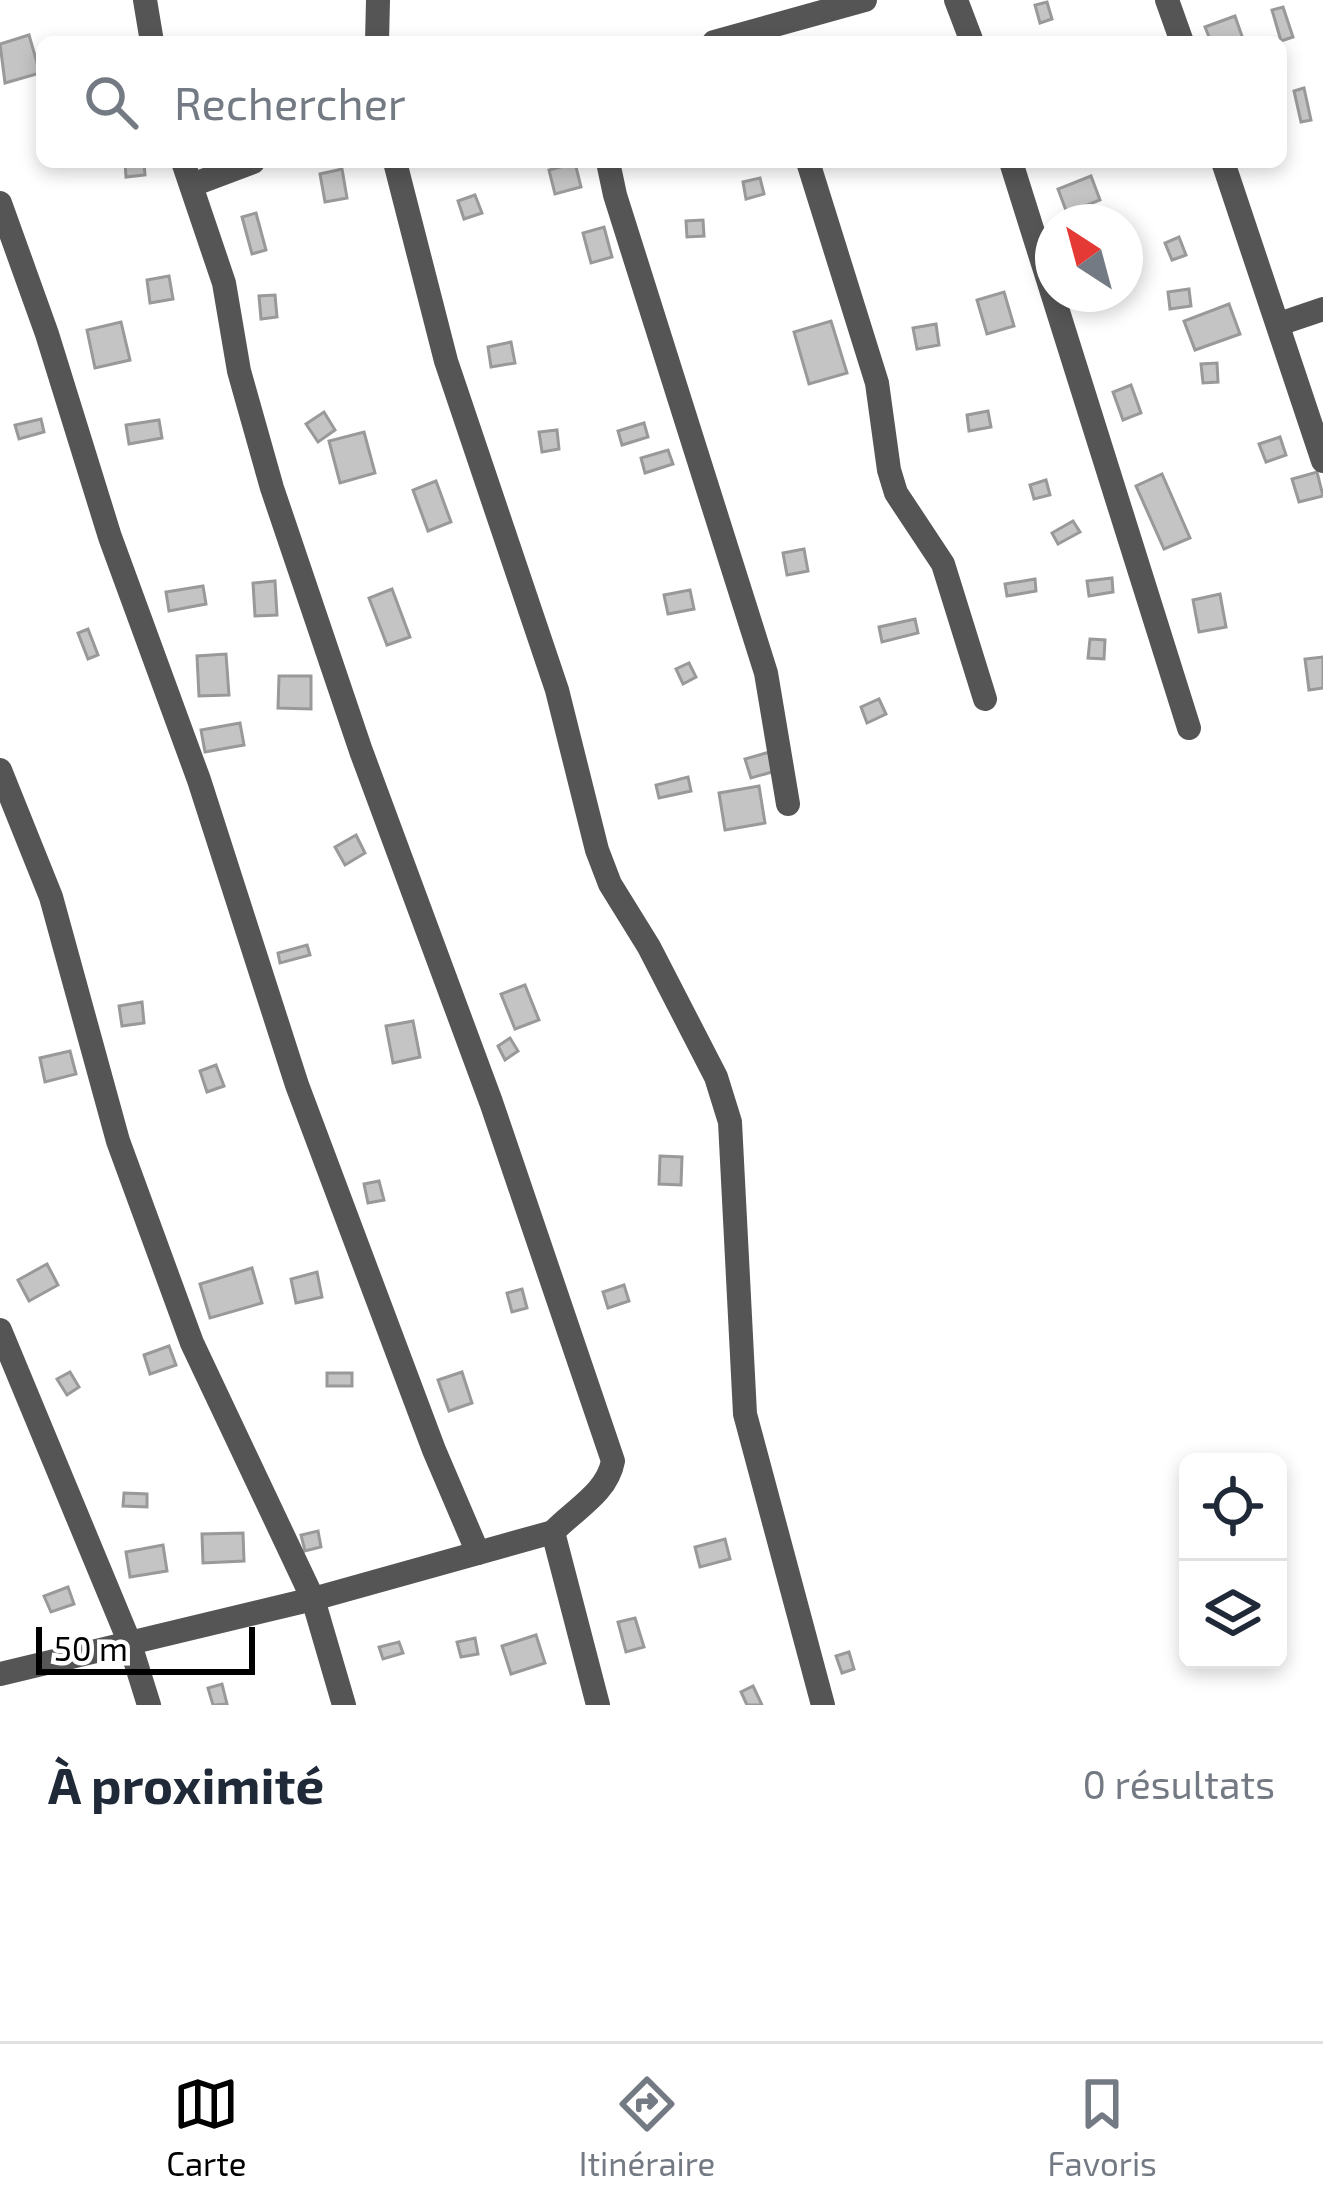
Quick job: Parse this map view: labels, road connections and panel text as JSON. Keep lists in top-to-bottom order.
{
  "scale_bar": "50 m",
  "north": "top left",
  "page": {
    "search": "Rechercher",
    "scale": "50 m",
    "heading": ["À proximité", "0 résultats"],
    "nav": ["Carte", "Itinéraire", "Favoris"]
  }
}
